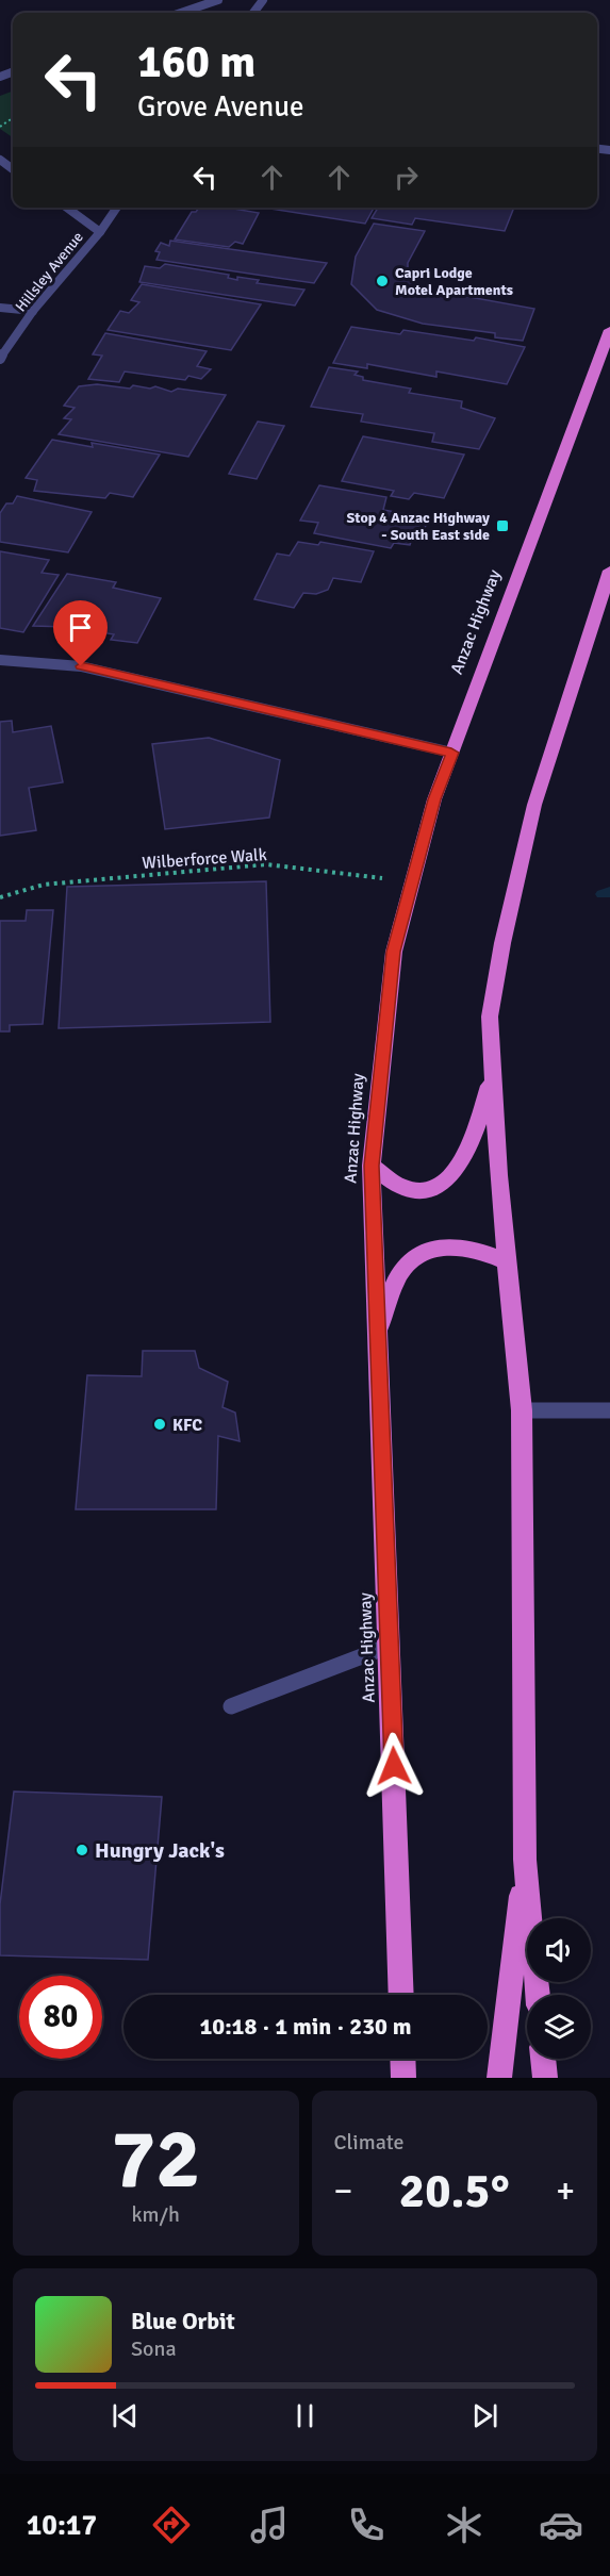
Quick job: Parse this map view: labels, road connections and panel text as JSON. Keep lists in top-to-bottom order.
{
  "streets": {
    "highway": ["Anzac Highway"],
    "street": ["Hillsley Avenue"],
    "path": ["Wilberforce Walk"]
  },
  "crossings": [
    ["Anzac Highway", "Wilberforce Walk"]
  ],
  "places": {
    "other": ["Capri Lodge Motel Apartments", "KFC", "Hungry Jack's"],
    "transit": ["Stop 4 Anzac Highway - South East side"]
  },
  "page": {
    "turn": ["160 m", "Grove Avenue"],
    "limit": "80",
    "trip": "10:18 · 1 min · 230 m",
    "tile": [
      ["72", "km/h"],
      "Climate"
    ],
    "heat": ["−", "20.5°", "+"],
    "song": ["Blue Orbit", "Sona"],
    "tabs": "10:17"
  }
}
